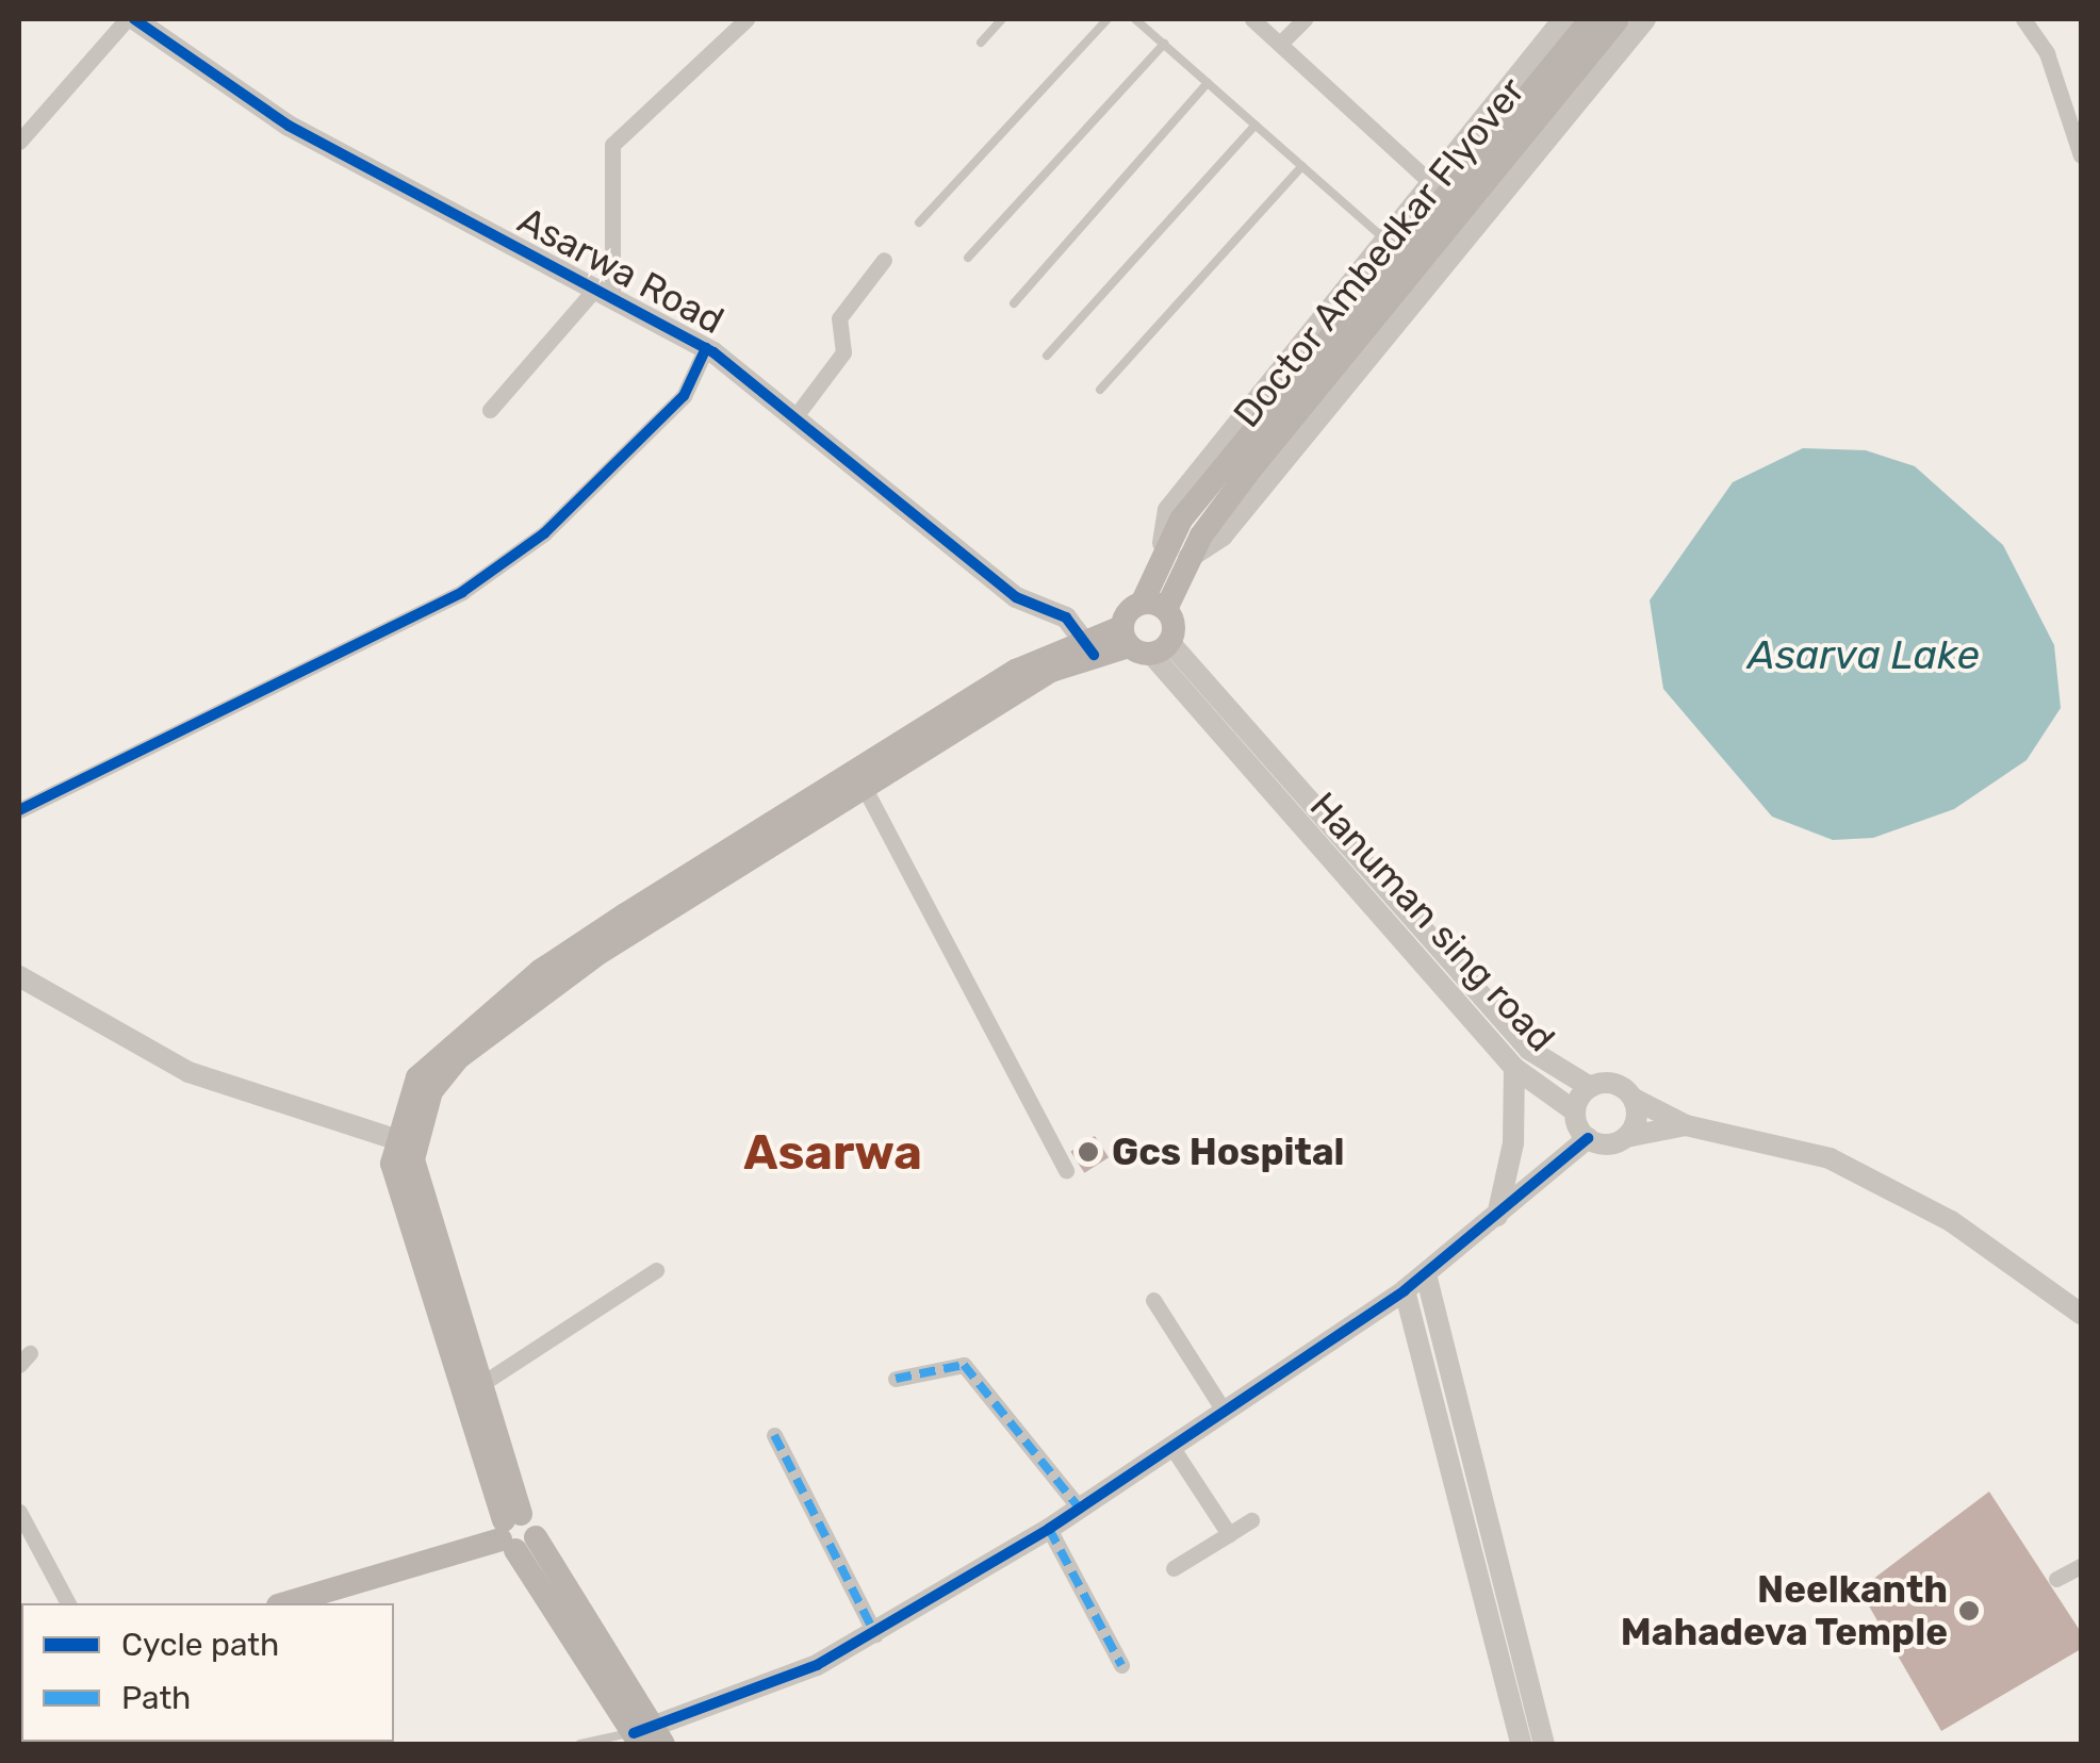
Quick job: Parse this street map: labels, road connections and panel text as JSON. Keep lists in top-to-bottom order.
{
  "streets": {
    "main road": ["Doctor Ambedkar Flyover"],
    "street": ["Asarwa Road", "Hanuman sing road"]
  },
  "districts": ["Asarwa"],
  "water": ["Asarva Lake"],
  "places": ["Gcs Hospital", "Neelkanth Mahadeva Temple"],
  "legend": ["Cycle path", "Path"]
}
